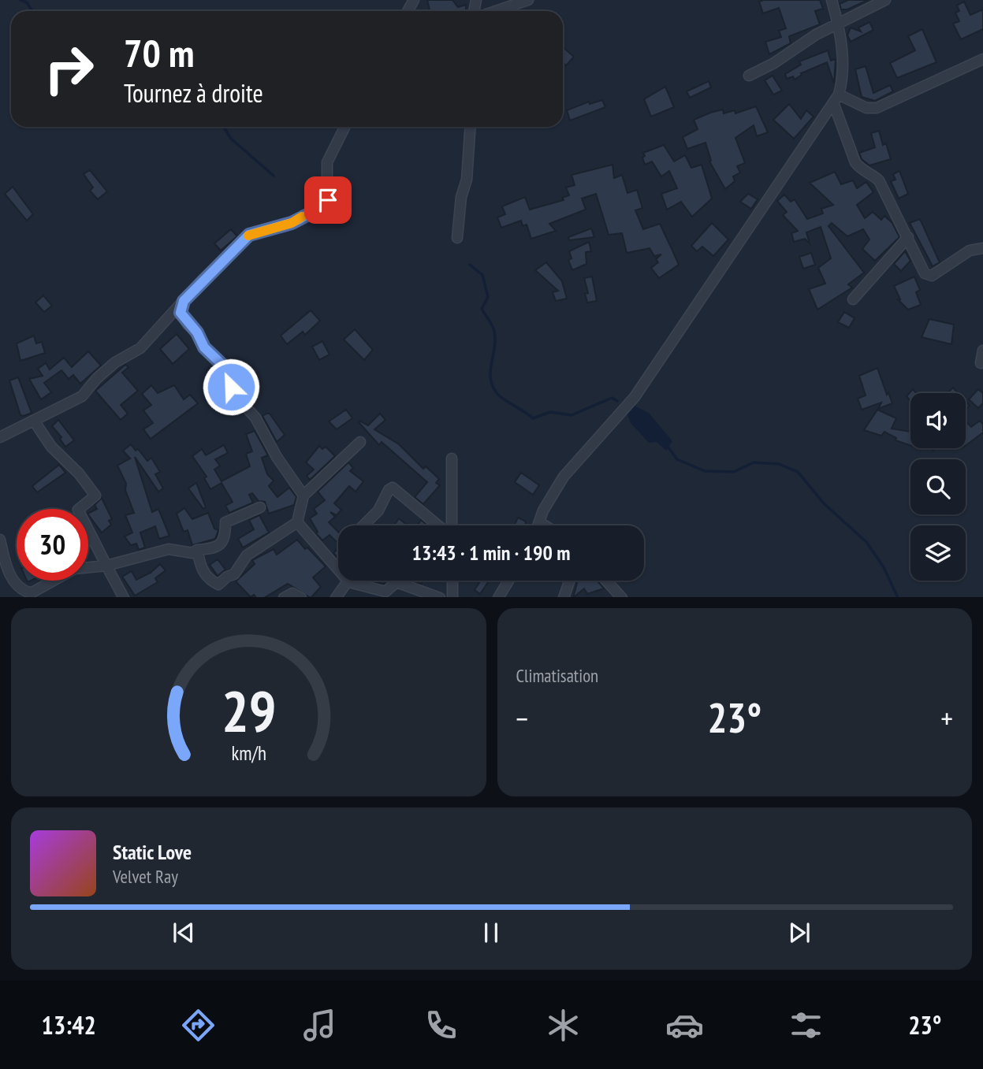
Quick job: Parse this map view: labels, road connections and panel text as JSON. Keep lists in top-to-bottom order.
{
  "page": {
    "turn": ["70 m", "Tournez à droite"],
    "limit": "30",
    "trip": "13:43 · 1 min · 190 m",
    "tile": "Climatisation",
    "heat": ["−", "23°", "+"],
    "song": ["Static Love", "Velvet Ray"],
    "tabs": ["13:42", "23°"],
    "gauge": ["29", "km/h"]
  }
}
